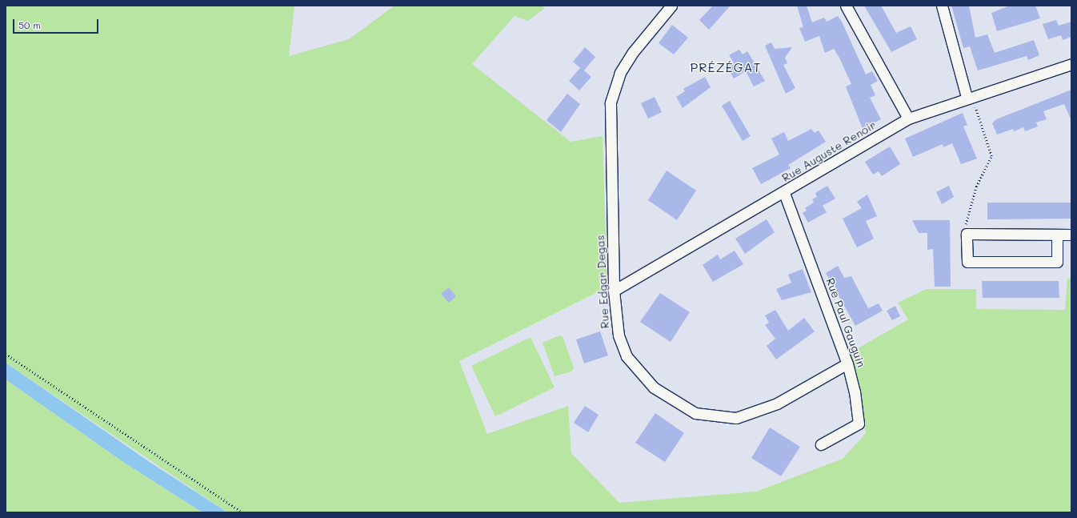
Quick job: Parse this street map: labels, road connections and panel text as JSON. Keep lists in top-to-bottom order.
{
  "streets": {
    "street": ["Rue Auguste Renoir", "Rue Edgar Degas", "Rue Paul Gauguin"]
  },
  "crossings": [
    ["Rue Auguste Renoir", "Rue Edgar Degas"],
    ["Rue Auguste Renoir", "Rue Paul Gauguin"],
    ["Rue Edgar Degas", "Rue Paul Gauguin"]
  ],
  "districts": ["PRÉZÉGAT"],
  "scale_bar": "50 m"
}
